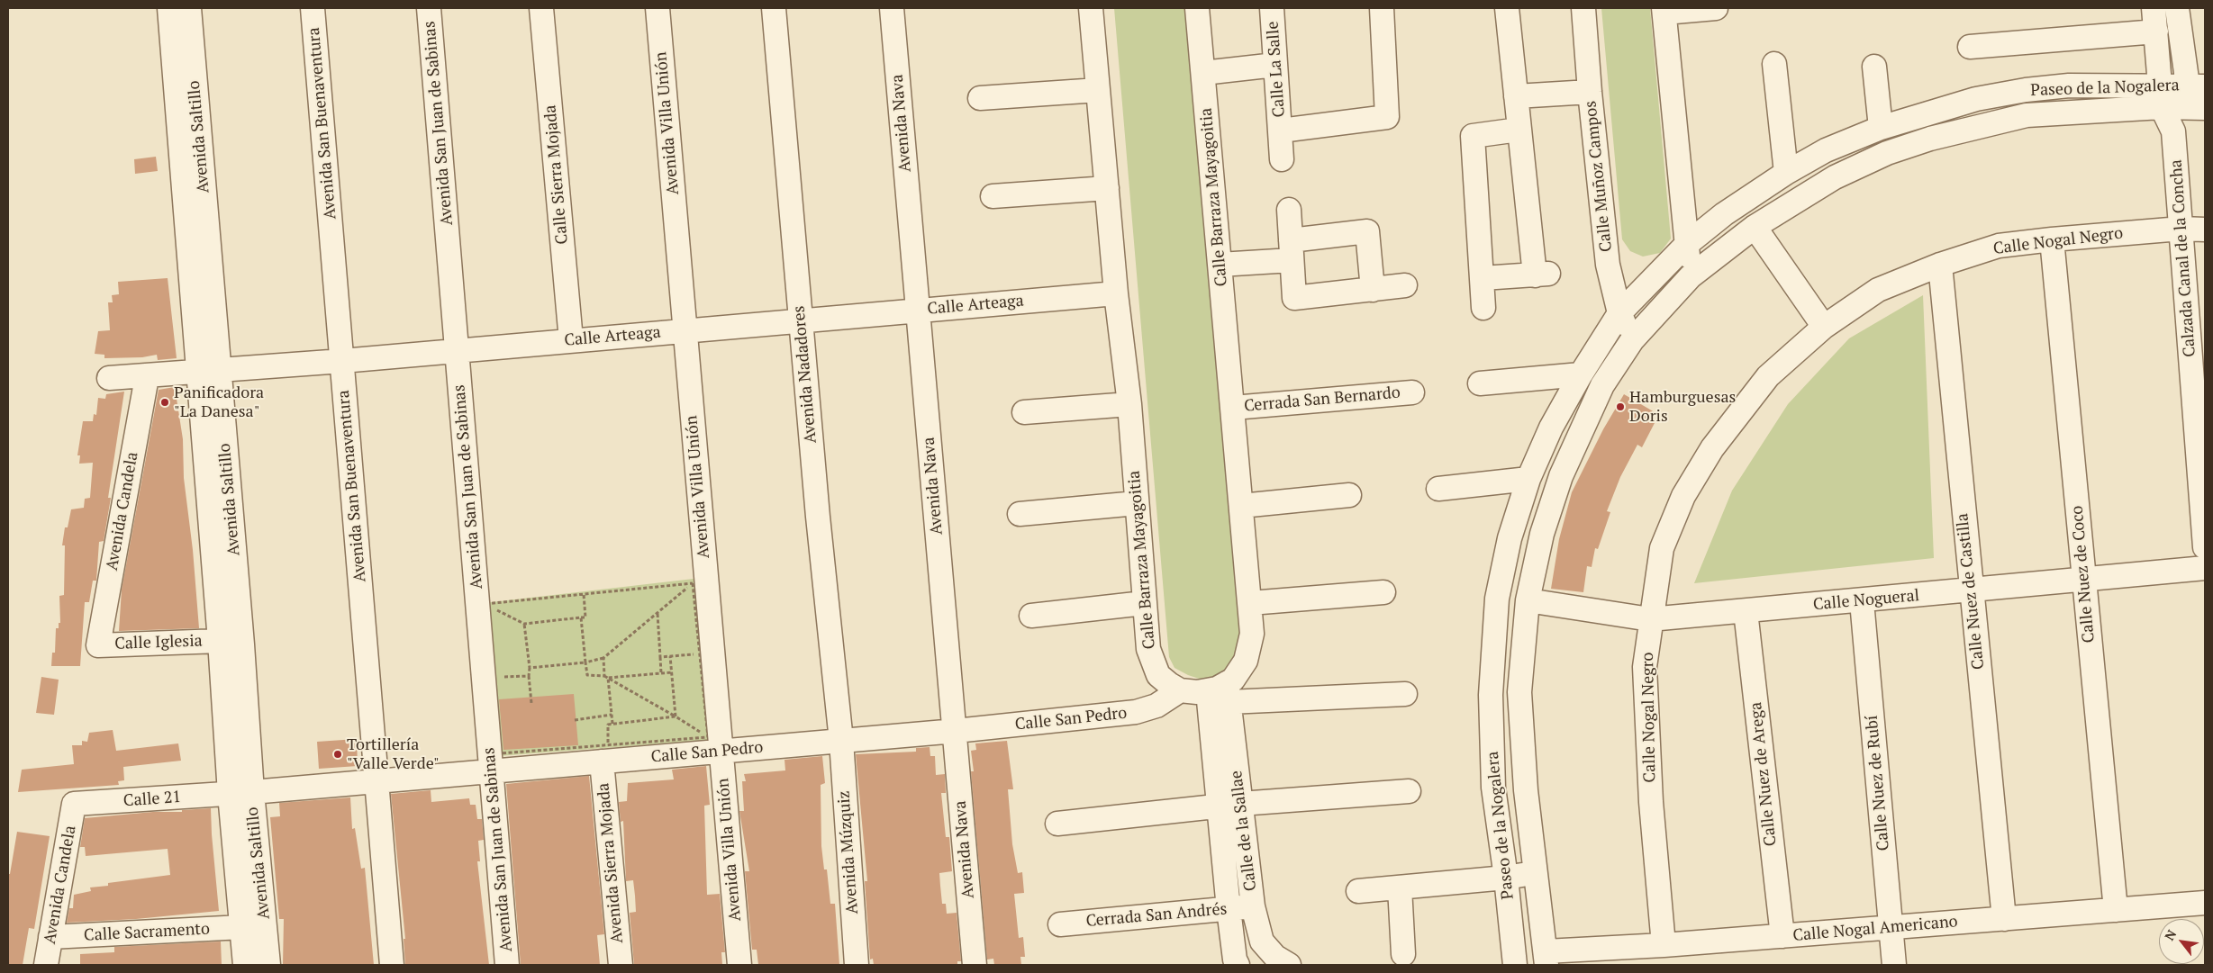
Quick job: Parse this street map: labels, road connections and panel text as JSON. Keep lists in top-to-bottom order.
{
  "streets": {
    "street": [
      "Calle La Salle",
      "Paseo de la Nogalera",
      "Avenida San Buenaventura",
      "Avenida San Juan de Sabinas",
      "Avenida Villa Unión",
      "Avenida Nava",
      "Avenida Saltillo",
      "Calle Sierra Mojada",
      "Calle Muñoz Campos",
      "Calle Barraza Mayagoitia",
      "Calle Nogal Negro",
      "Calzada Canal de la Concha",
      "Calle Arteaga",
      "Avenida Nadadores",
      "Cerrada San Bernardo",
      "Avenida Candela",
      "Calle Nuez de Coco",
      "Calle Nuez de Castilla",
      "Calle Nogueral",
      "Calle Iglesia",
      "Calle San Pedro",
      "Calle Nuez de Arega",
      "Calle Nuez de Rubí",
      "Calle 21",
      "Calle de la Sallae",
      "Avenida Múzquiz",
      "Avenida Sierra Mojada",
      "Cerrada San Andrés",
      "Calle Nogal Americano",
      "Calle Sacramento"
    ]
  },
  "crossings": [
    ["Paseo de la Nogalera", "Calle Muñoz Campos"],
    ["Paseo de la Nogalera", "Calzada Canal de la Concha"],
    ["Paseo de la Nogalera", "Calle Nogueral"],
    ["Paseo de la Nogalera", "Calle Nogal Americano"],
    ["Avenida San Buenaventura", "Calle Arteaga"],
    ["Avenida San Buenaventura", "Calle San Pedro"],
    ["Avenida San Juan de Sabinas", "Calle Arteaga"],
    ["Avenida San Juan de Sabinas", "Calle San Pedro"],
    ["Avenida Villa Unión", "Calle Arteaga"],
    ["Avenida Villa Unión", "Calle San Pedro"],
    ["Avenida Nava", "Calle Arteaga"],
    ["Avenida Nava", "Calle San Pedro"],
    ["Avenida Saltillo", "Calle Arteaga"],
    ["Avenida Saltillo", "Calle Iglesia"],
    ["Avenida Saltillo", "Calle San Pedro"],
    ["Avenida Saltillo", "Calle 21"],
    ["Avenida Saltillo", "Calle Sacramento"],
    ["Calle Sierra Mojada", "Calle Arteaga"],
    ["Calle Barraza Mayagoitia", "Calle Arteaga"],
    ["Calle Barraza Mayagoitia", "Cerrada San Bernardo"],
    ["Calle Barraza Mayagoitia", "Calle San Pedro"],
    ["Calle Barraza Mayagoitia", "Calle de la Sallae"],
    ["Calle Nogal Negro", "Calzada Canal de la Concha"],
    ["Calle Nogal Negro", "Calle Nuez de Coco"],
    ["Calle Nogal Negro", "Calle Nuez de Castilla"],
    ["Calle Nogal Negro", "Calle Nogueral"],
    ["Calle Nogal Negro", "Calle Nogal Americano"],
    ["Calle Arteaga", "Avenida Nadadores"],
    ["Calle Arteaga", "Avenida Candela"],
    ["Avenida Nadadores", "Calle San Pedro"],
    ["Avenida Nadadores", "Avenida Múzquiz"],
    ["Avenida Candela", "Calle Iglesia"],
    ["Avenida Candela", "Calle 21"],
    ["Avenida Candela", "Calle Sacramento"],
    ["Calle Nuez de Coco", "Calle Nogueral"],
    ["Calle Nuez de Coco", "Calle Nogal Americano"],
    ["Calle Nuez de Castilla", "Calle Nogueral"],
    ["Calle Nuez de Castilla", "Calle Nogal Americano"],
    ["Calle Nogueral", "Calle Nuez de Arega"],
    ["Calle Nogueral", "Calle Nuez de Rubí"],
    ["Calle San Pedro", "Calle 21"],
    ["Calle San Pedro", "Avenida Múzquiz"],
    ["Calle San Pedro", "Avenida Sierra Mojada"],
    ["Calle Nuez de Arega", "Calle Nogal Americano"],
    ["Calle Nuez de Rubí", "Calle Nogal Americano"],
    ["Calle de la Sallae", "Cerrada San Andrés"]
  ],
  "places": ["Panificadora \"La Danesa\"", "Hamburguesas Doris", "Tortillería \"Valle Verde\""],
  "north": "top left"
}
